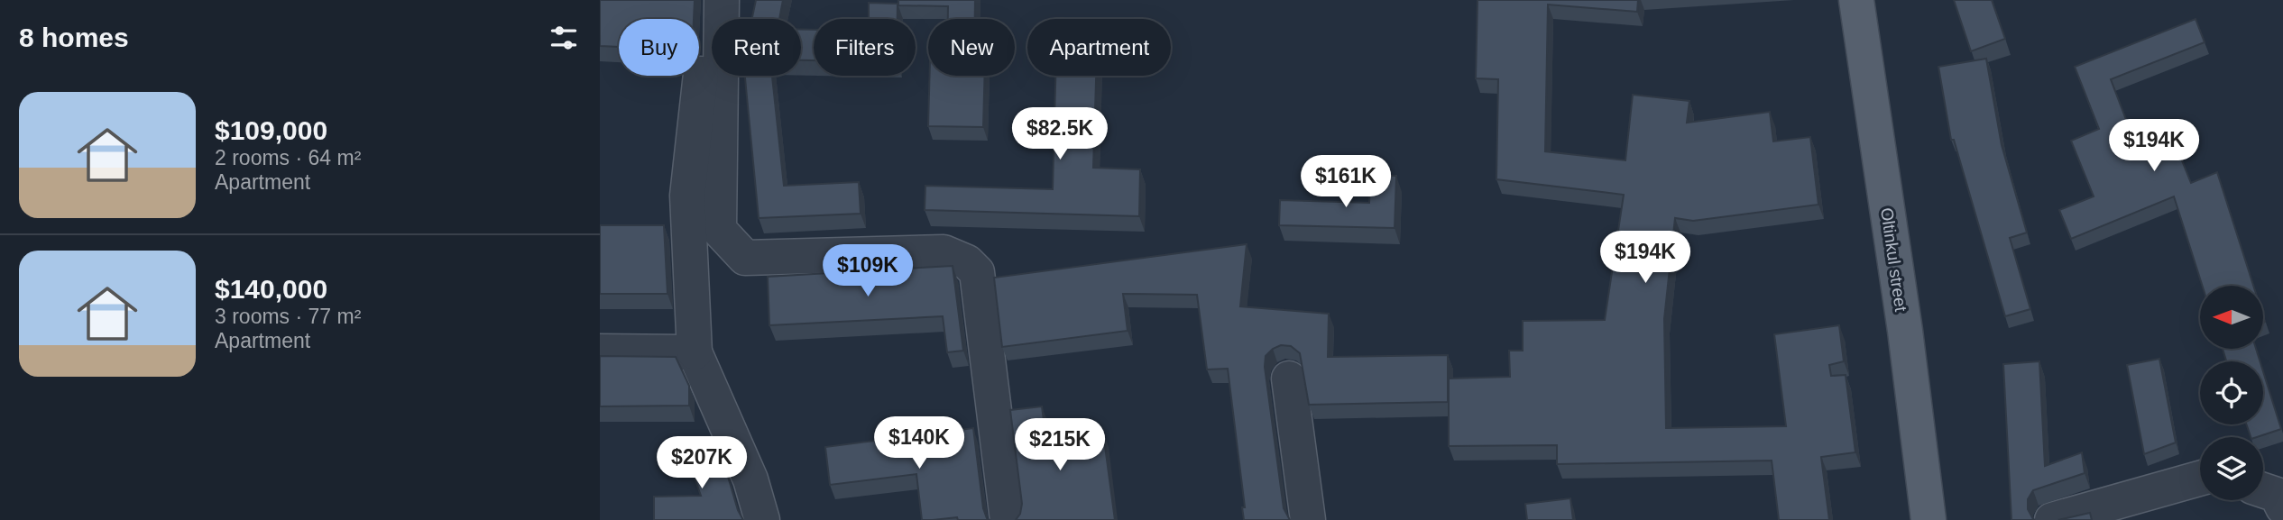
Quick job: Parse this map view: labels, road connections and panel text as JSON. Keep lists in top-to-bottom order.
{
  "streets": {
    "main road": ["Oltinkul street"]
  },
  "north": "left",
  "page": {
    "heading": "8 homes",
    "chip": [
      "Buy",
      "Rent",
      "Filters",
      "New",
      "Apartment"
    ],
    "list": [
      {
        "name": "$109,000",
        "note": "2 rooms · 64 m² · Apartment"
      },
      {
        "name": "$140,000",
        "note": "3 rooms · 77 m² · Apartment"
      }
    ],
    "price": [
      "$82.5K",
      "$194K",
      "$161K",
      "$194K",
      "$109K",
      "$140K",
      "$215K",
      "$207K"
    ]
  }
}
